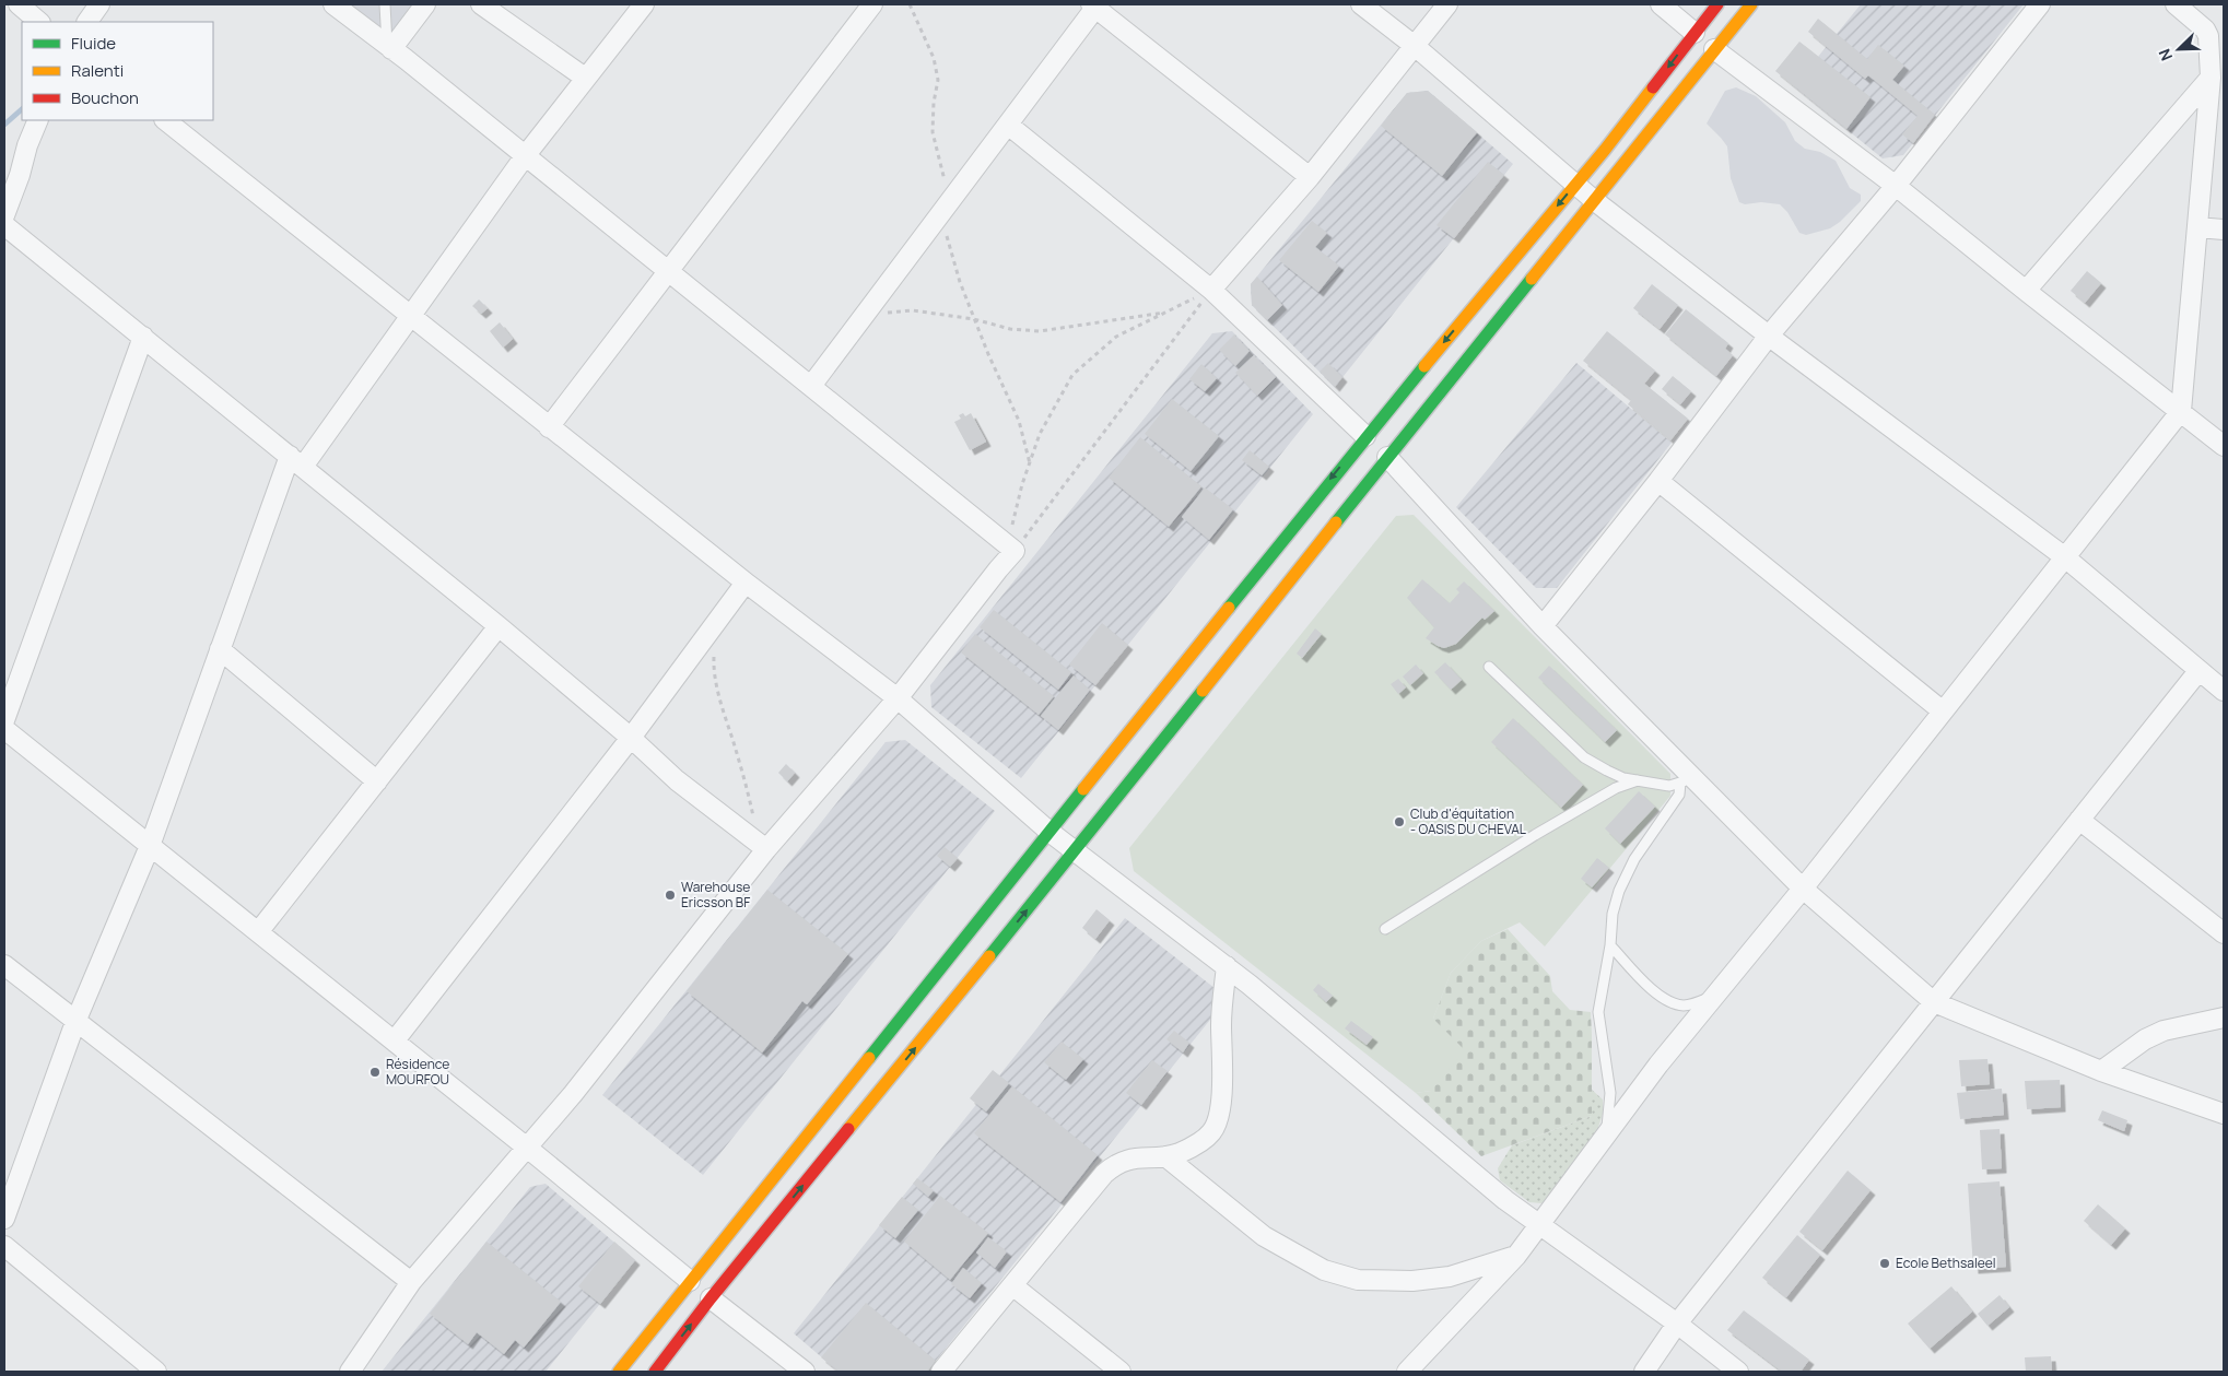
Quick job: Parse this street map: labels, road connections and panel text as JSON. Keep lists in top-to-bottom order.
{
  "places": [
    "Club d'équitation - OASIS DU CHEVAL",
    "Warehouse Ericsson BF",
    "Résidence MOURFOU",
    "Ecole Bethsaleel"
  ],
  "legend": ["Fluide", "Ralenti", "Bouchon"],
  "north": "bottom left"
}
